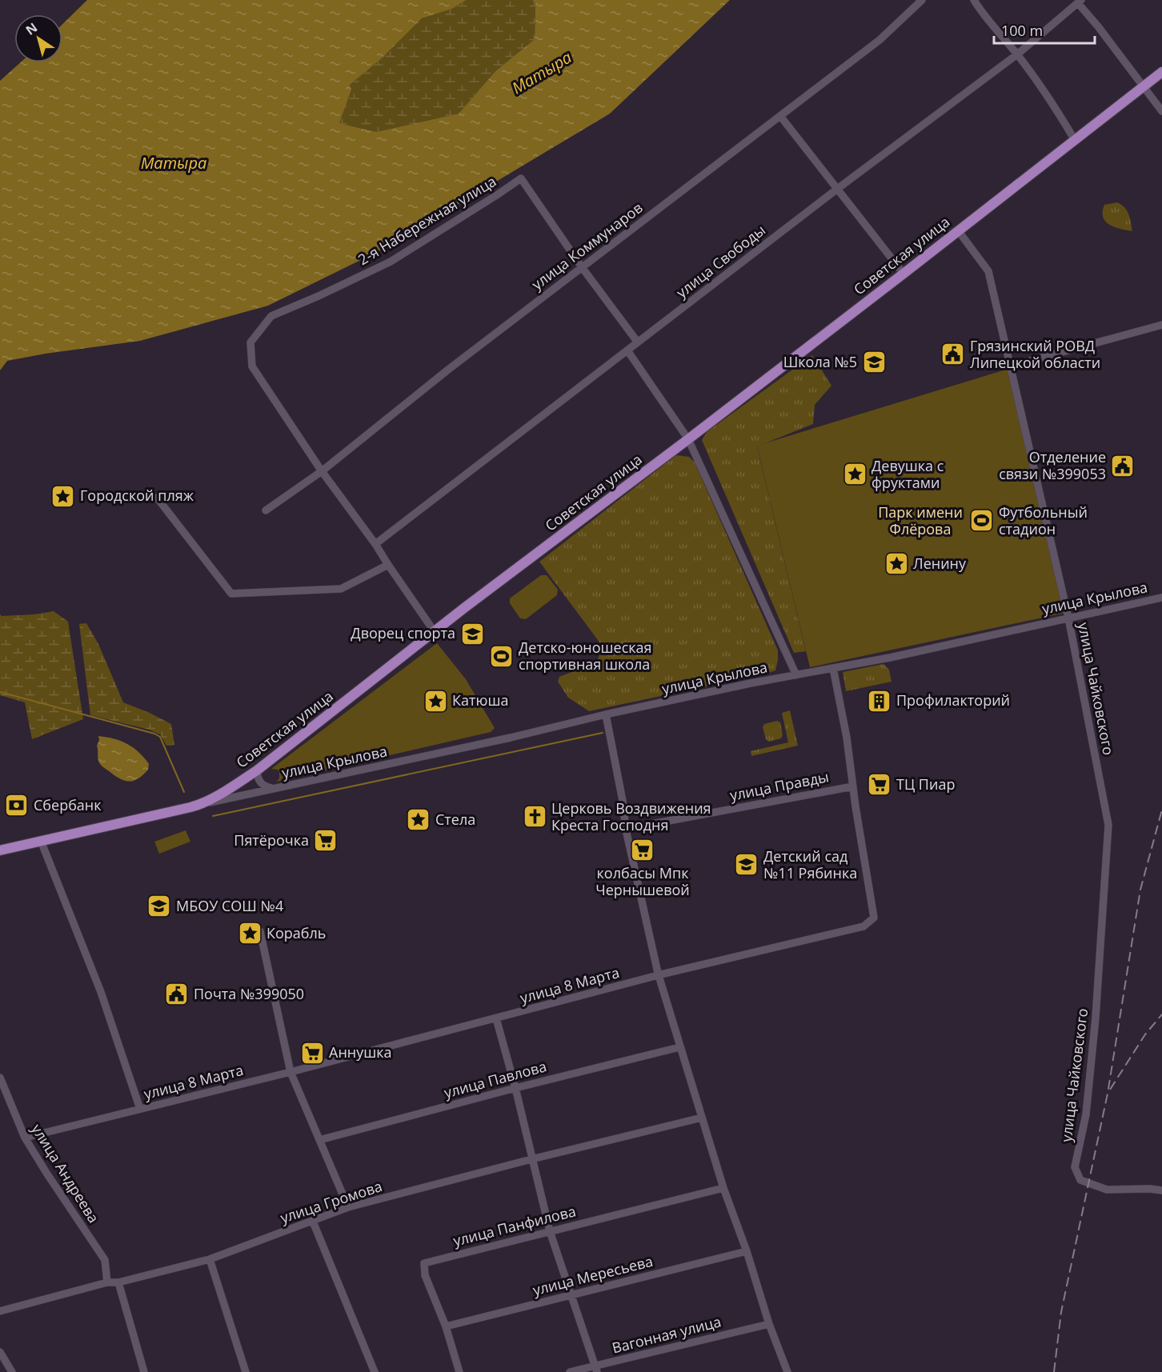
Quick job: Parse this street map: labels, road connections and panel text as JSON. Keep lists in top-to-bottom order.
{
  "streets": {
    "main road": ["Советская улица"],
    "street": [
      "2-я Набережная улица",
      "улица Коммунаров",
      "улица Свободы",
      "улица Крылова",
      "улица Чайковского",
      "улица Правды",
      "улица 8 Марта",
      "улица Павлова",
      "улица Андреева",
      "улица Громова",
      "улица Панфилова",
      "улица Мересьева",
      "Вагонная улица"
    ]
  },
  "crossings": [
    ["2-я Набережная улица", "улица Коммунаров"],
    ["Советская улица", "улица Крылова"],
    ["Советская улица", "улица Чайковского"],
    ["улица Крылова", "улица Чайковского"],
    ["улица Крылова", "улица 8 Марта"],
    ["улица Правды", "улица 8 Марта"],
    ["улица 8 Марта", "улица Андреева"],
    ["улица Андреева", "улица Громова"],
    ["улица Панфилова", "улица Мересьева"]
  ],
  "water": ["Матыра"],
  "parks": ["Парк имени Флёрова"],
  "places": {
    "public building": ["Грязинский РОВД Липецкой области", "Отделение связи №399053", "Почта №399050"],
    "school or university": [
      "Школа №5",
      "Дворец спорта",
      "Детский сад №11 Рябинка",
      "МБОУ СОШ №4"
    ],
    "place": [
      "Девушка с фруктами",
      "Городской пляж",
      "Ленину",
      "Катюша",
      "Стела",
      "Корабль"
    ],
    "sports": ["Футбольный стадион", "Детско-юношеская спортивная школа"],
    "building": ["Профилакторий"],
    "supermarket": [
      "ТЦ Пиар",
      "Пятёрочка",
      "колбасы Мпк Чернышевой",
      "Аннушка"
    ],
    "bank": ["Сбербанк"],
    "church": ["Церковь Воздвижения Креста Господня"]
  },
  "scale_bar": "100 m",
  "north": "top left"
}
